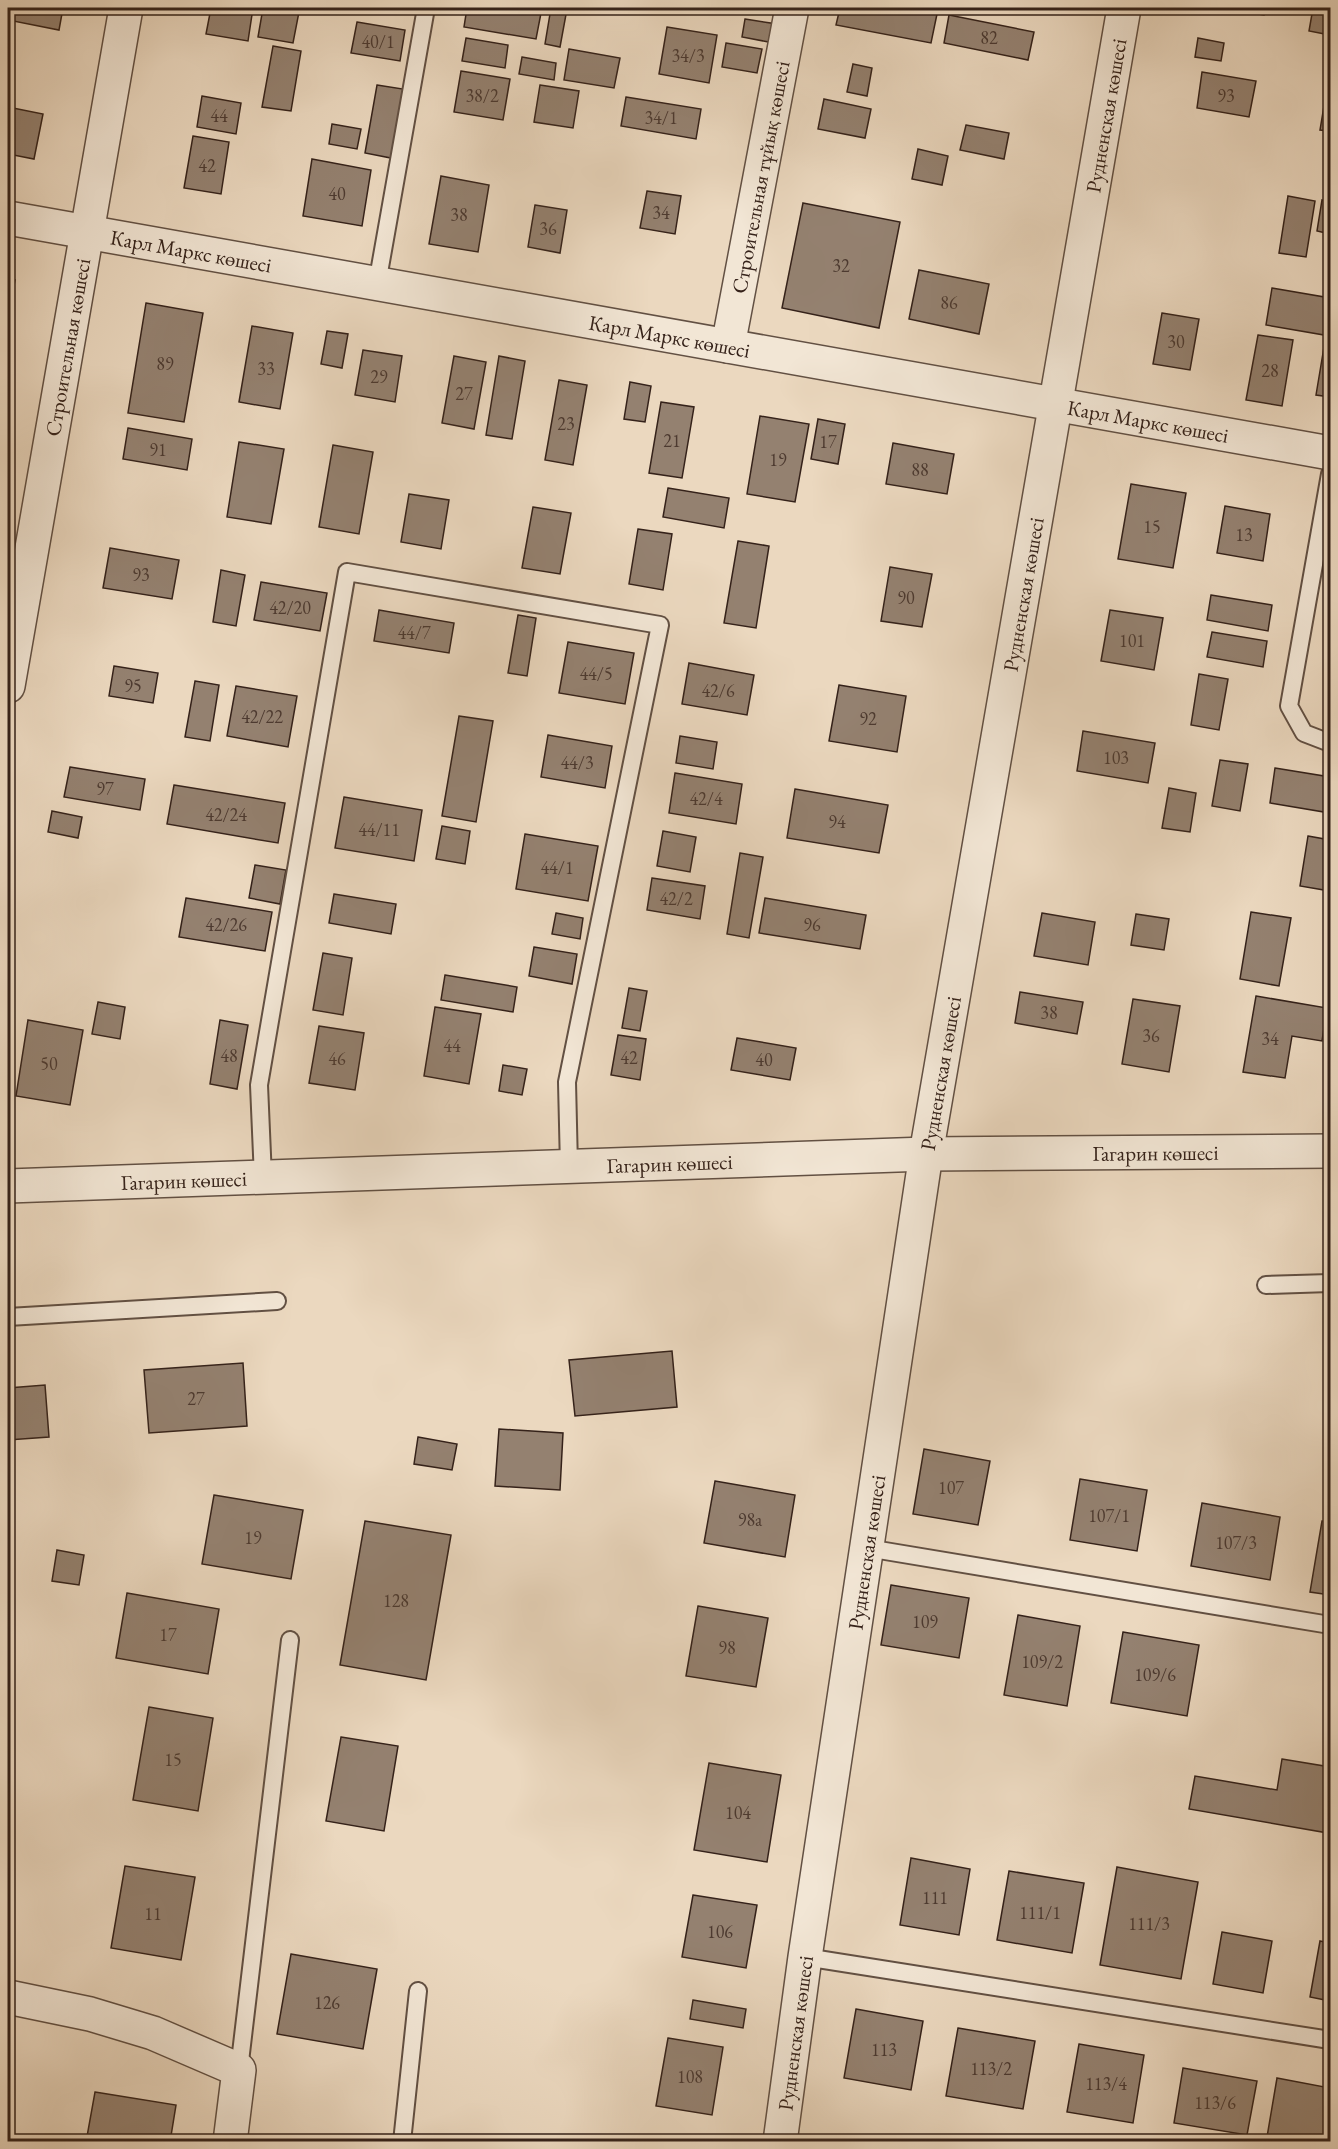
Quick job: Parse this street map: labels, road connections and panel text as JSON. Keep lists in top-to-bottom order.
{
  "streets": {
    "street": [
      "Рудненская көшесі",
      "Строительная тұйық көшесі",
      "Карл Маркс көшесі",
      "Строительная көшесі",
      "Гагарин көшесі"
    ]
  },
  "crossings": [
    ["Рудненская көшесі", "Карл Маркс көшесі"],
    ["Рудненская көшесі", "Гагарин көшесі"],
    ["Строительная тұйық көшесі", "Карл Маркс көшесі"],
    ["Карл Маркс көшесі", "Строительная көшесі"]
  ],
  "house_numbers": [
    "82",
    "40/1",
    "34/3",
    "38/2",
    "93",
    "44",
    "34/1",
    "42",
    "40",
    "34",
    "38",
    "36",
    "32",
    "86",
    "30",
    "89",
    "33",
    "28",
    "29",
    "27",
    "23",
    "21",
    "17",
    "91",
    "19",
    "88",
    "15",
    "13",
    "93",
    "90",
    "42/20",
    "44/7",
    "101",
    "44/5",
    "95",
    "42/6",
    "42/22",
    "92",
    "103",
    "44/3",
    "97",
    "42/4",
    "42/24",
    "94",
    "44/11",
    "44/1",
    "42/2",
    "42/26",
    "96",
    "38",
    "36",
    "34",
    "44",
    "48",
    "42",
    "46",
    "40",
    "50",
    "27",
    "107",
    "107/1",
    "98а",
    "19",
    "107/3",
    "128",
    "109",
    "17",
    "98",
    "109/2",
    "109/6",
    "15",
    "104",
    "111",
    "111/1",
    "11",
    "111/3",
    "106",
    "126",
    "113",
    "113/2",
    "108",
    "113/4",
    "113/6"
  ]
}
